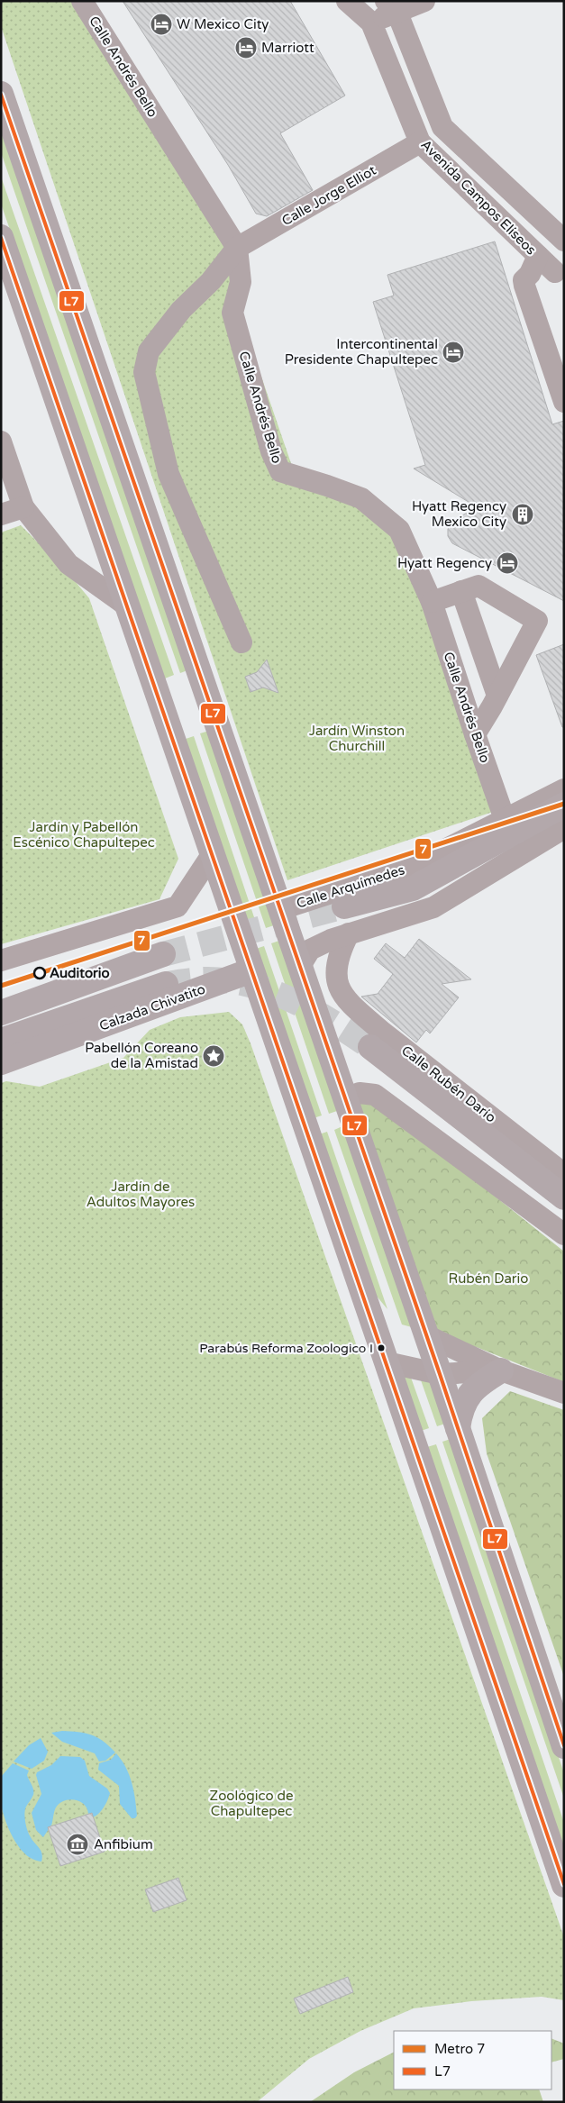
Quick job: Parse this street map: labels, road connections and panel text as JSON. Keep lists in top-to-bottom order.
{
  "streets": {
    "main road": ["Calle Arquímedes", "Calzada Chivatito"],
    "street": [
      "Calle Andrés Bello",
      "Calle Jorge Elliot",
      "Avenida Campos Elíseos",
      "Calle Rubén Darío"
    ]
  },
  "crossings": [
    ["Calle Andrés Bello", "Calle Jorge Elliot"],
    ["Calle Andrés Bello", "Calle Arquímedes"],
    ["Calle Jorge Elliot", "Avenida Campos Elíseos"]
  ],
  "parks": [
    "Jardín Winston Churchill",
    "Jardín y Pabellón Escénico Chapultepec",
    "Jardín de Adultos Mayores",
    "Rubén Dario",
    "Zoológico de Chapultepec"
  ],
  "places": {
    "hotel": [
      "W Mexico City",
      "Marriott",
      "Intercontinental Presidente Chapultepec",
      "Hyatt Regency"
    ],
    "building": ["Hyatt Regency Mexico City"],
    "other": ["Auditorio", "Parabús Reforma Zoologico I"],
    "place": ["Pabellón Coreano de la Amistad"],
    "museum": ["Anfibium"]
  },
  "lines": ["transit line L7", "metro line 7"],
  "legend": ["Metro 7", "L7"]
}
